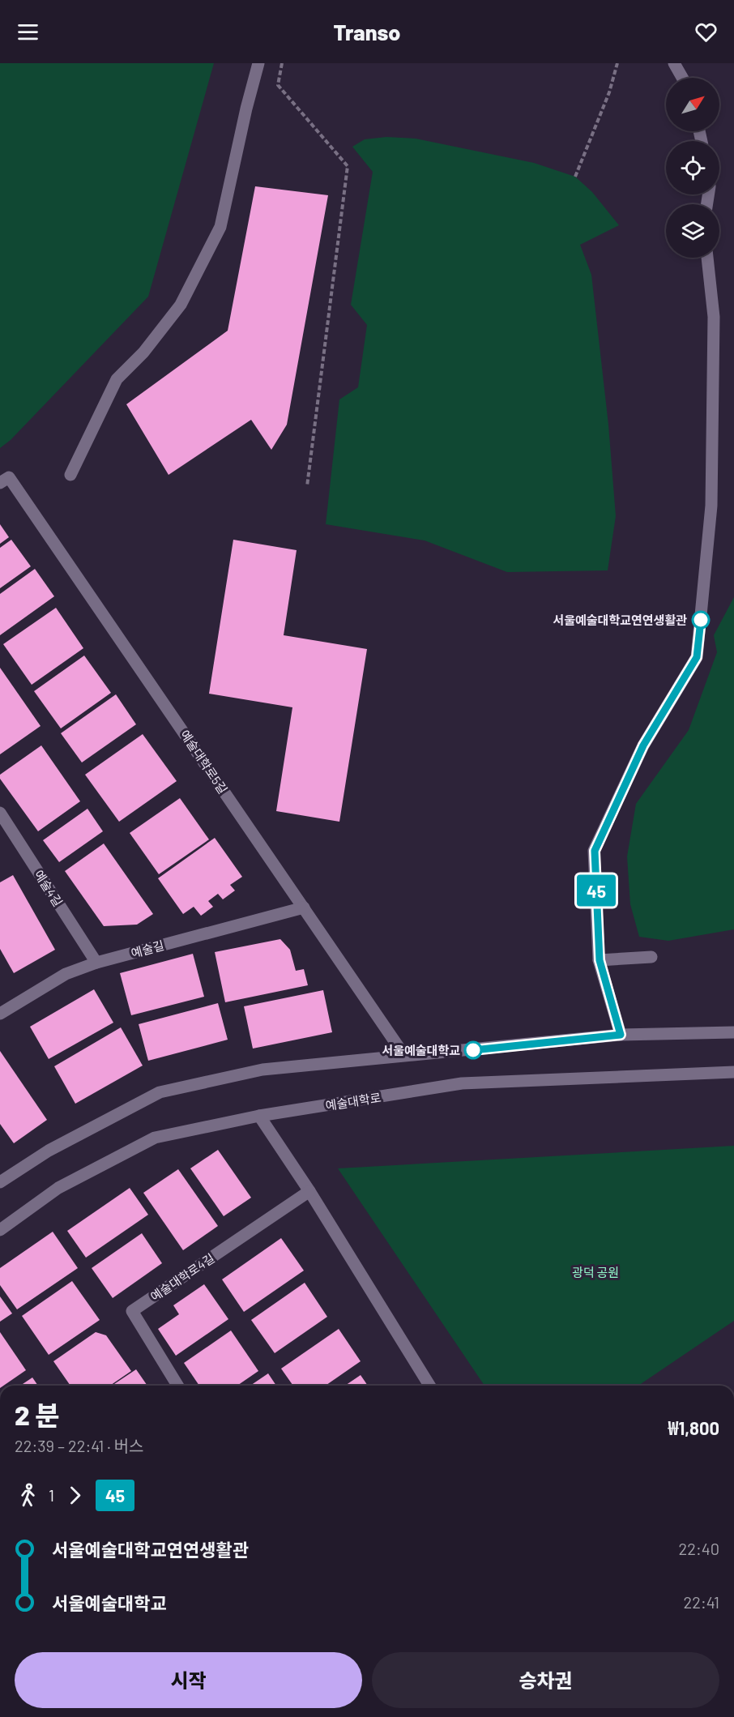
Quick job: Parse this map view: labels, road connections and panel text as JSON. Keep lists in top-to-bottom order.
{
  "streets": {
    "street": [
      "예술대학로5길",
      "예술4길",
      "예술길",
      "예술대학로",
      "예술대학로4길"
    ]
  },
  "crossings": [
    ["예술대학로5길", "예술길"],
    ["예술4길", "예술길"]
  ],
  "parks": ["광덕 공원"],
  "places": ["서울예술대학교연연생활관", "서울예술대학교"],
  "lines": ["bus line 45"],
  "north": "top right",
  "page": {
    "header": "Transo",
    "on_map": "45",
    "heading": ["2 분", "22:39 – 22:41 · 버스", "₩1,800"],
    "legs": ["1", "45"],
    "list": [
      {
        "name": "서울예술대학교연연생활관",
        "value": "22:40"
      },
      {
        "name": "서울예술대학교",
        "value": "22:41"
      }
    ],
    "buttons": ["시작", "승차권"]
  }
}
